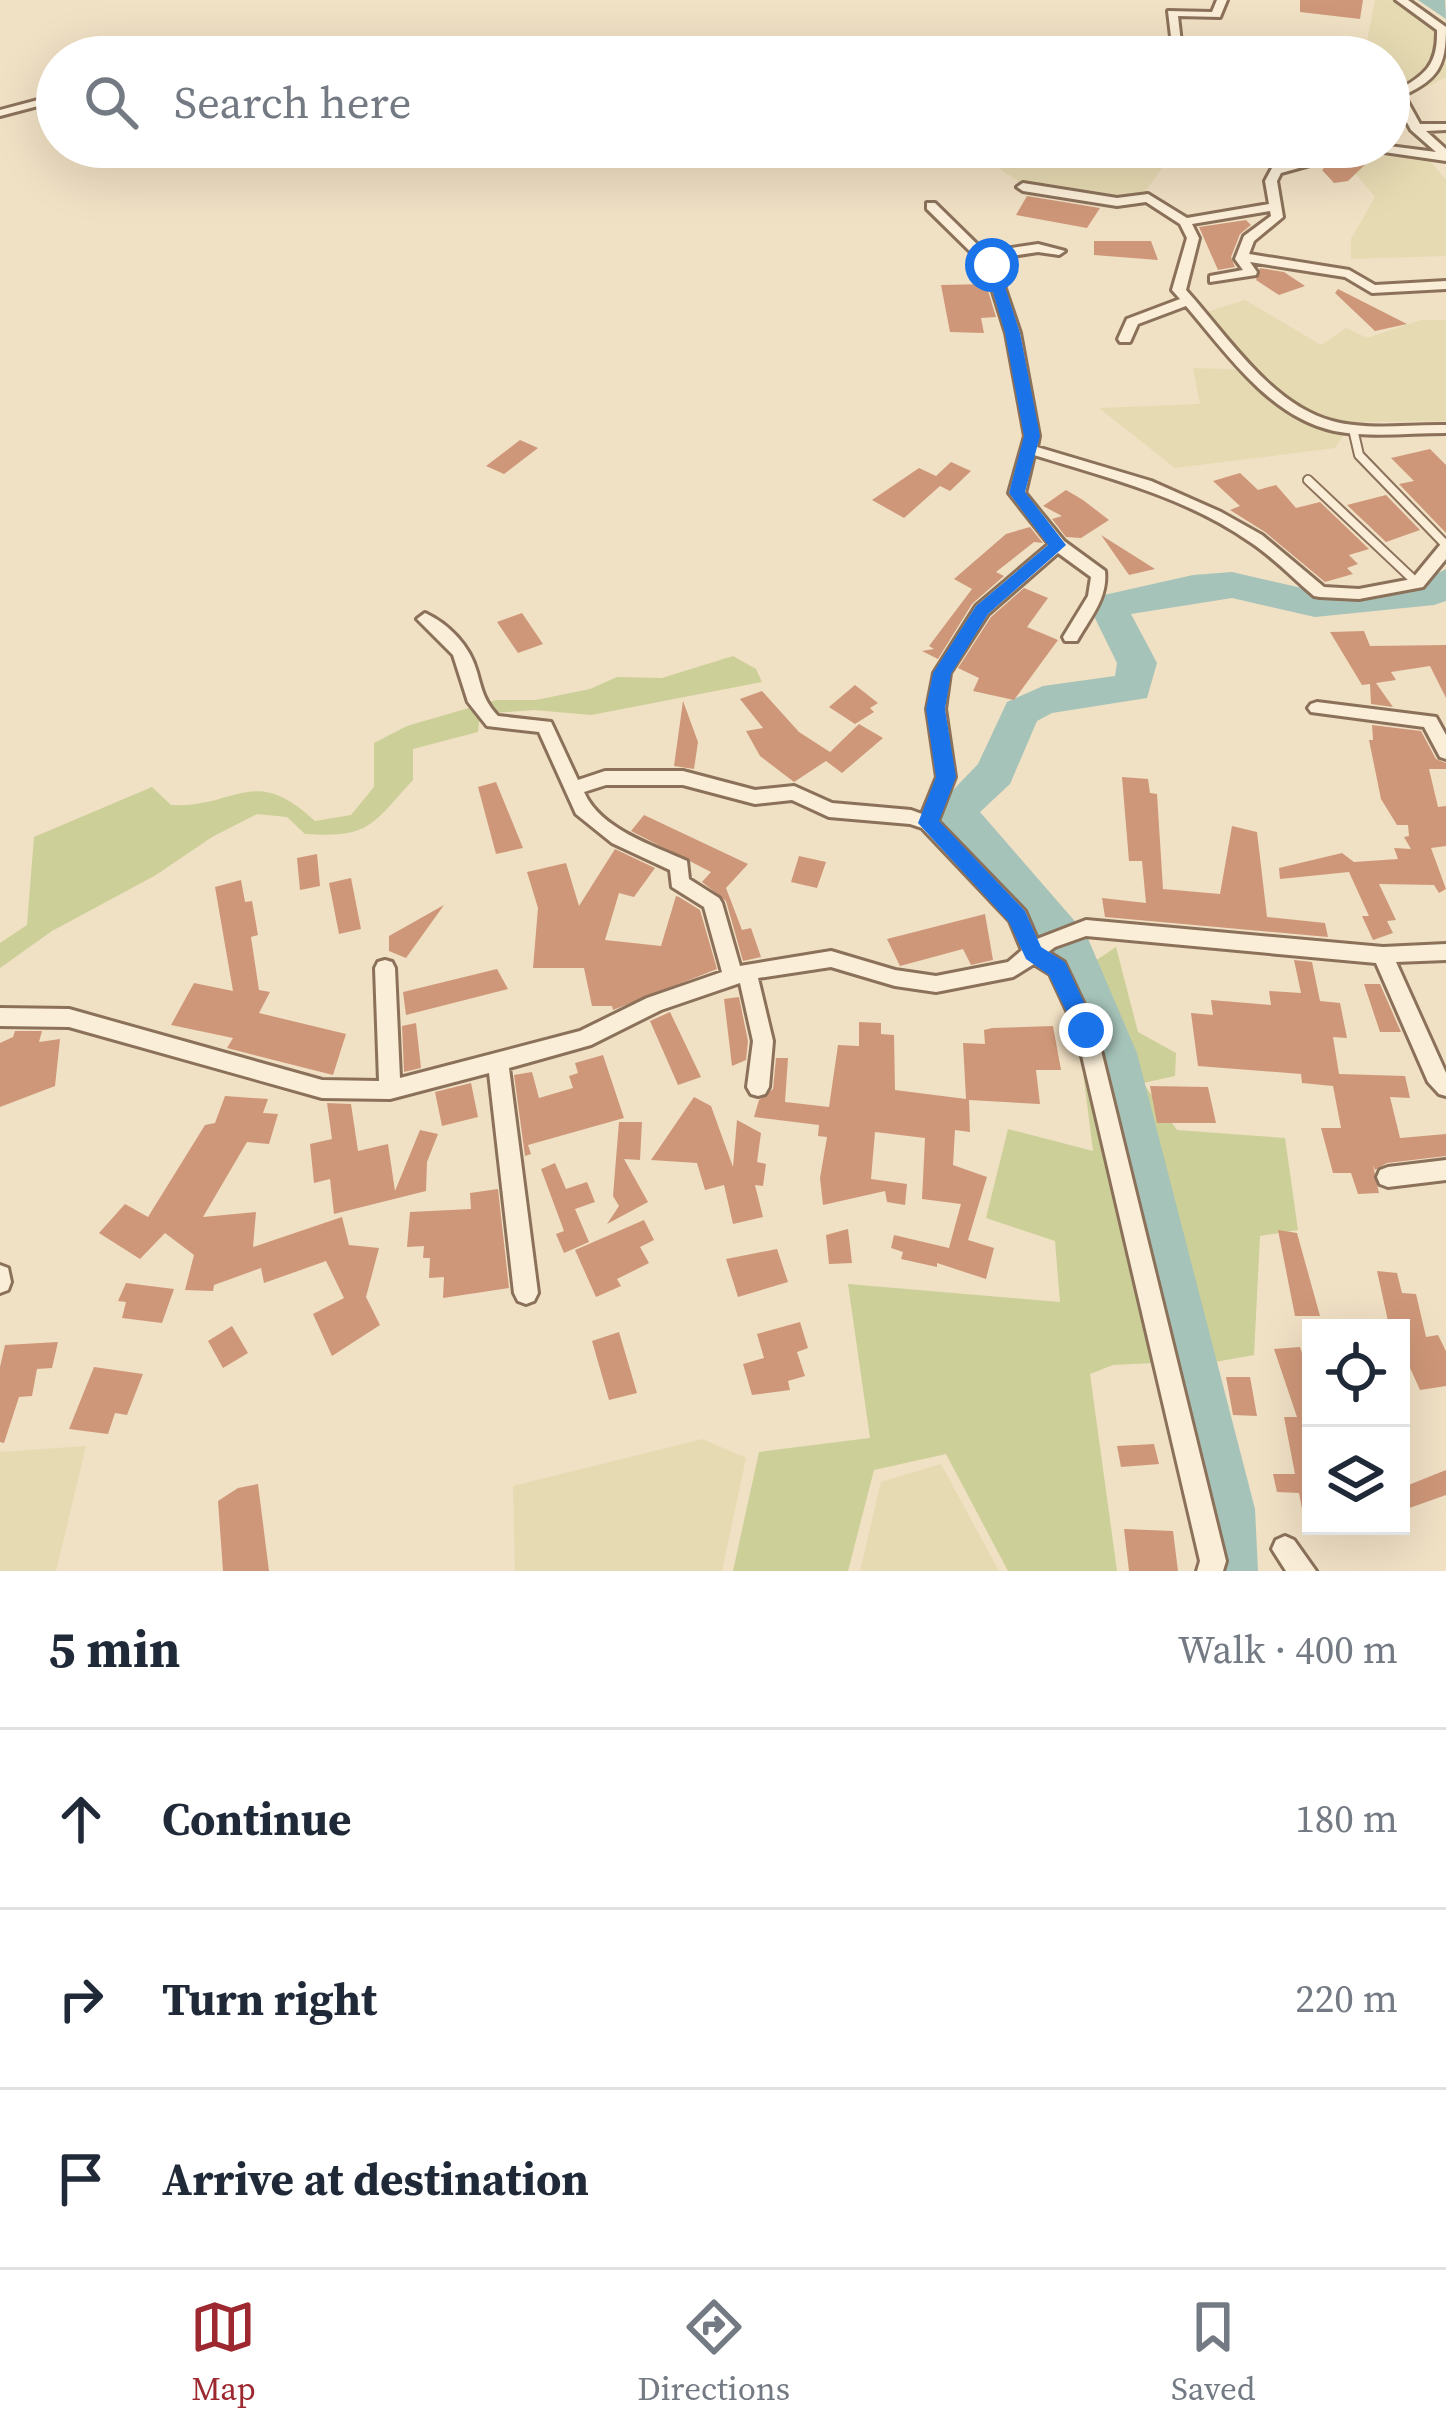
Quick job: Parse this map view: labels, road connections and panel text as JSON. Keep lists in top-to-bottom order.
{
  "page": {
    "search": "Search here",
    "heading": ["5 min", "Walk · 400 m"],
    "list": [
      ["Continue", "180 m"],
      ["Turn right", "220 m"],
      "Arrive at destination"
    ],
    "nav": ["Map", "Directions", "Saved"]
  }
}
